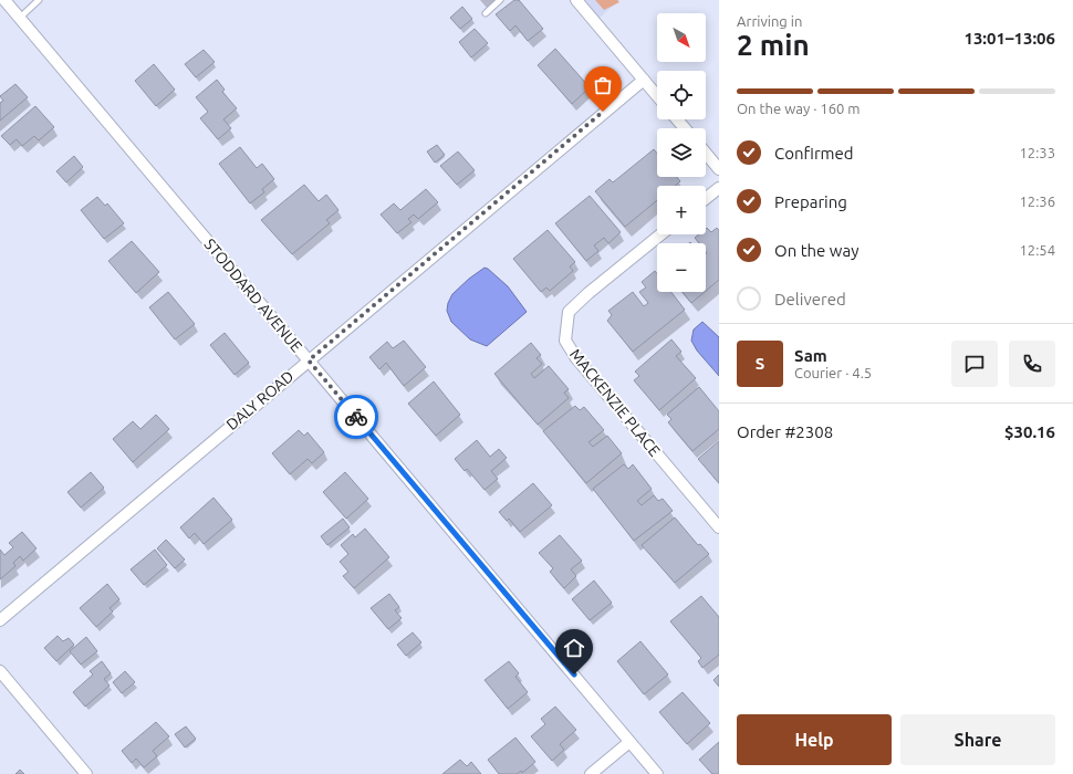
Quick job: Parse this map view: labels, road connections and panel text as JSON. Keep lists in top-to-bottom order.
{
  "streets": {
    "street": ["STODDARD AVENUE", "DALY ROAD", "MACKENZIE PLACE"]
  },
  "crossings": [
    ["STODDARD AVENUE", "DALY ROAD"]
  ],
  "north": "bottom right",
  "page": {
    "heading": ["2 min", "Arriving in", "13:01–13:06"],
    "panel": [
      "Sam",
      "Courier · 4.5",
      "Order #2308",
      "$30.16"
    ],
    "map_buttons": ["+", "−"],
    "bar": "On the way · 160 m",
    "list": [
      ["Confirmed", "12:33"],
      ["Preparing", "12:36"],
      ["On the way", "12:54"],
      "Delivered"
    ],
    "round": "S",
    "buttons": ["Help", "Share"]
  }
}
